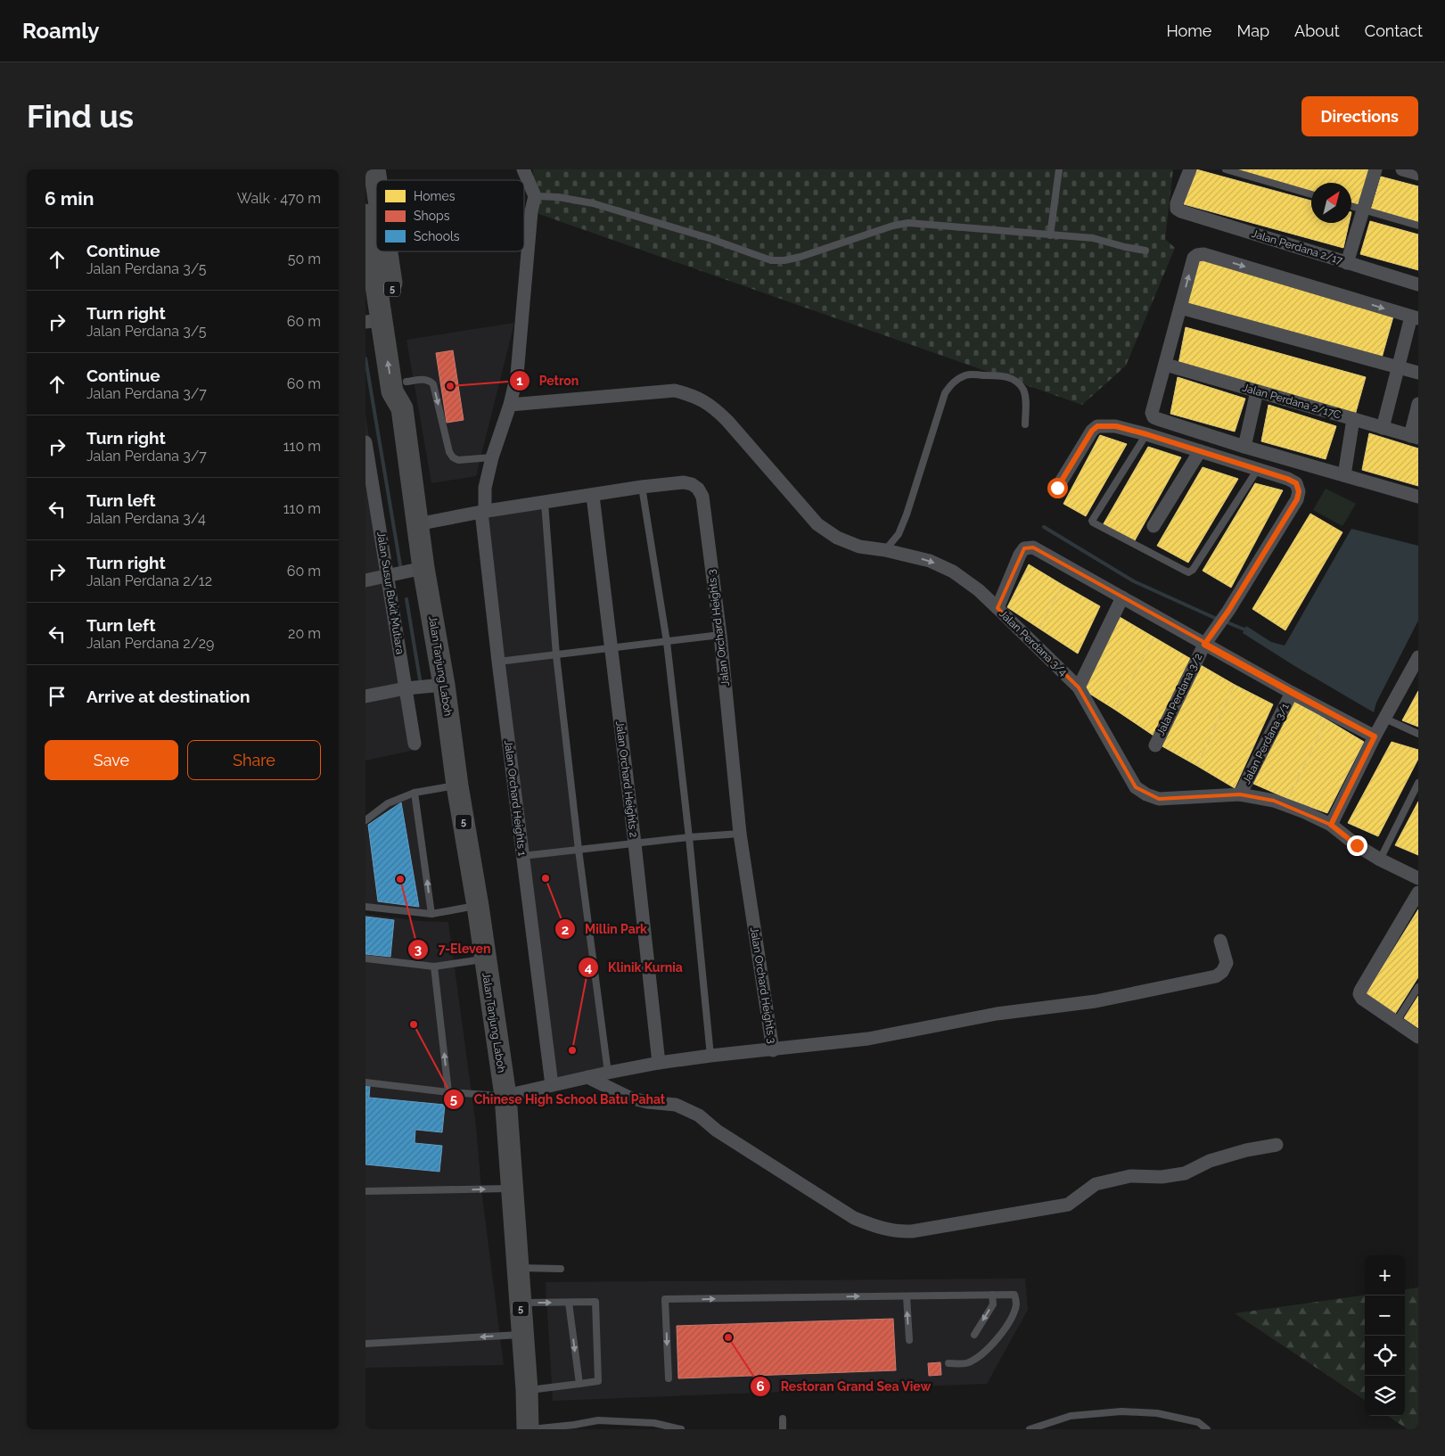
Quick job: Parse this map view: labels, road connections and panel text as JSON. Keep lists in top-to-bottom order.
{
  "streets": {
    "highway": ["5", "Jalan Tanjung Laboh"],
    "street": [
      "Jalan Perdana 2/17",
      "Jalan Perdana 2/17C",
      "Jalan Susur Bukit Mutiara",
      "Jalan Orchard Heights 3",
      "Jalan Perdana 3/4",
      "Jalan Perdana 3/2",
      "Jalan Perdana 3/1",
      "Jalan Orchard Heights 2",
      "Jalan Orchard Heights 1"
    ]
  },
  "crossings": [
    ["Jalan Susur Bukit Mutiara", "Jalan Tanjung Laboh"],
    ["Jalan Orchard Heights 3", "Jalan Tanjung Laboh"],
    ["Jalan Orchard Heights 3", "Jalan Orchard Heights 2"],
    ["Jalan Orchard Heights 3", "Jalan Orchard Heights 1"],
    ["Jalan Perdana 3/4", "Jalan Perdana 3/2"],
    ["Jalan Perdana 3/4", "Jalan Perdana 3/1"]
  ],
  "places": [
    "Petron",
    "Millin Park",
    "7-Eleven",
    "Chinese High School Batu Pahat",
    "Klinik Kurnia",
    "Restoran Grand Sea View"
  ],
  "legend": ["Homes", "Shops", "Schools"],
  "north": "top right",
  "page": {
    "header": "Roamly",
    "nav": [
      "Home",
      "Map",
      "About",
      "Contact"
    ],
    "buttons": [
      "Directions",
      ["Save", "Share"]
    ],
    "title": "Find us",
    "heading": ["6 min", "Walk · 470 m"],
    "list": [
      ["Continue", "Jalan Perdana 3/5", "50 m"],
      ["Turn right", "Jalan Perdana 3/5", "60 m"],
      ["Continue", "Jalan Perdana 3/7", "60 m"],
      ["Turn right", "Jalan Perdana 3/7", "110 m"],
      ["Turn left", "Jalan Perdana 3/4", "110 m"],
      ["Turn right", "Jalan Perdana 2/12", "60 m"],
      ["Turn left", "Jalan Perdana 2/29", "20 m"],
      "Arrive at destination"
    ],
    "map_buttons": ["+", "−"]
  }
}
